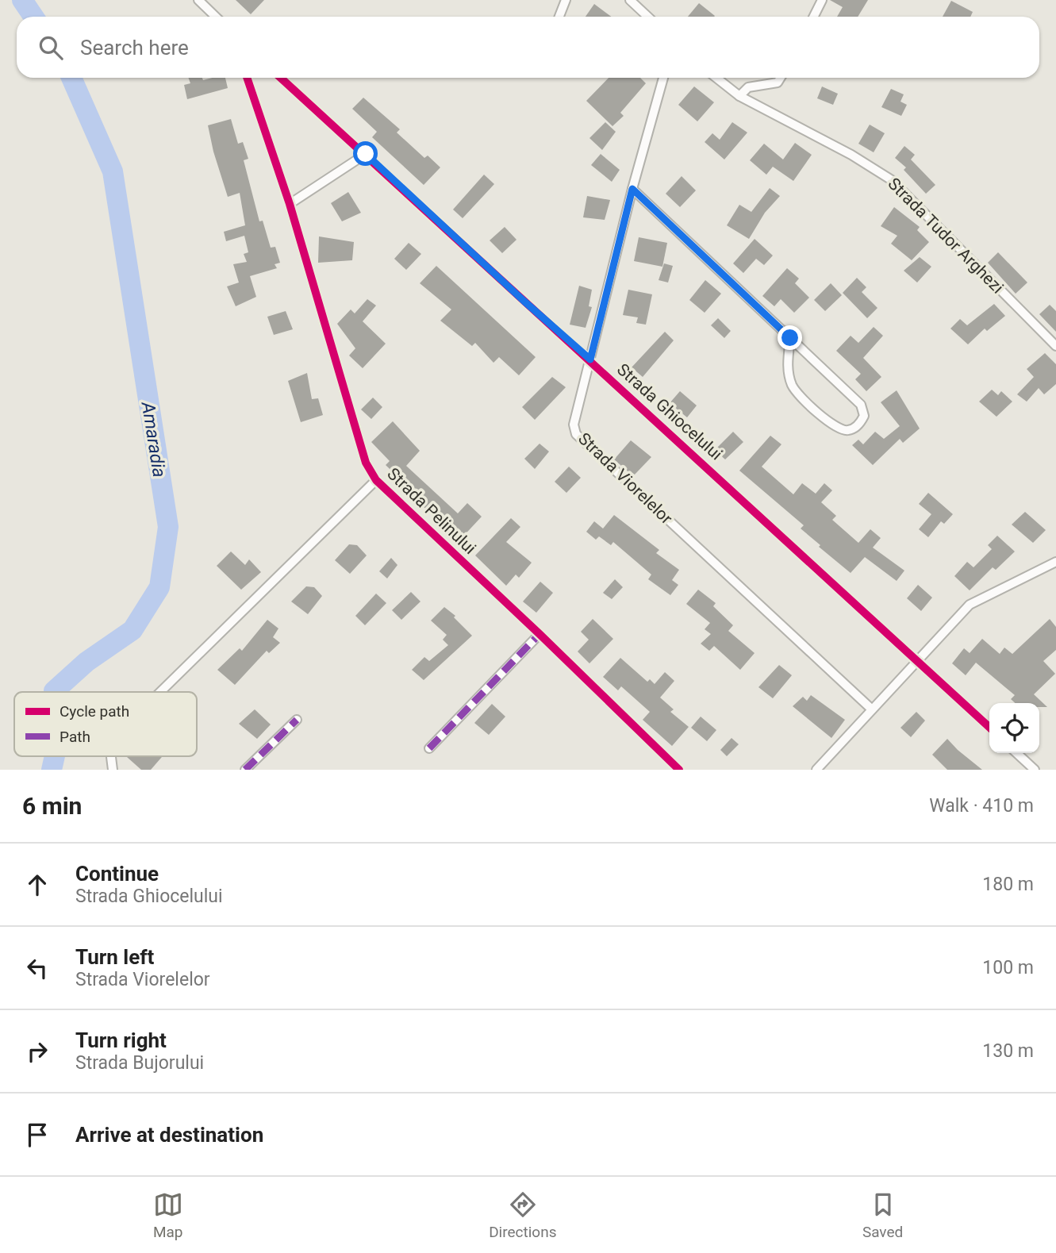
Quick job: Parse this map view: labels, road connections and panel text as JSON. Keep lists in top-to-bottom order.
{
  "streets": {
    "street": [
      "Strada Tudor Arghezi",
      "Strada Ghiocelului",
      "Strada Viorelelor",
      "Strada Pelinului"
    ]
  },
  "crossings": [
    ["Strada Ghiocelului", "Strada Viorelelor"]
  ],
  "water": ["Amaradia"],
  "legend": ["Cycle path", "Path"],
  "page": {
    "search": "Search here",
    "heading": ["6 min", "Walk · 410 m"],
    "list": [
      ["Continue", "Strada Ghiocelului", "180 m"],
      ["Turn left", "Strada Viorelelor", "100 m"],
      ["Turn right", "Strada Bujorului", "130 m"],
      "Arrive at destination"
    ],
    "nav": ["Map", "Directions", "Saved"]
  }
}
